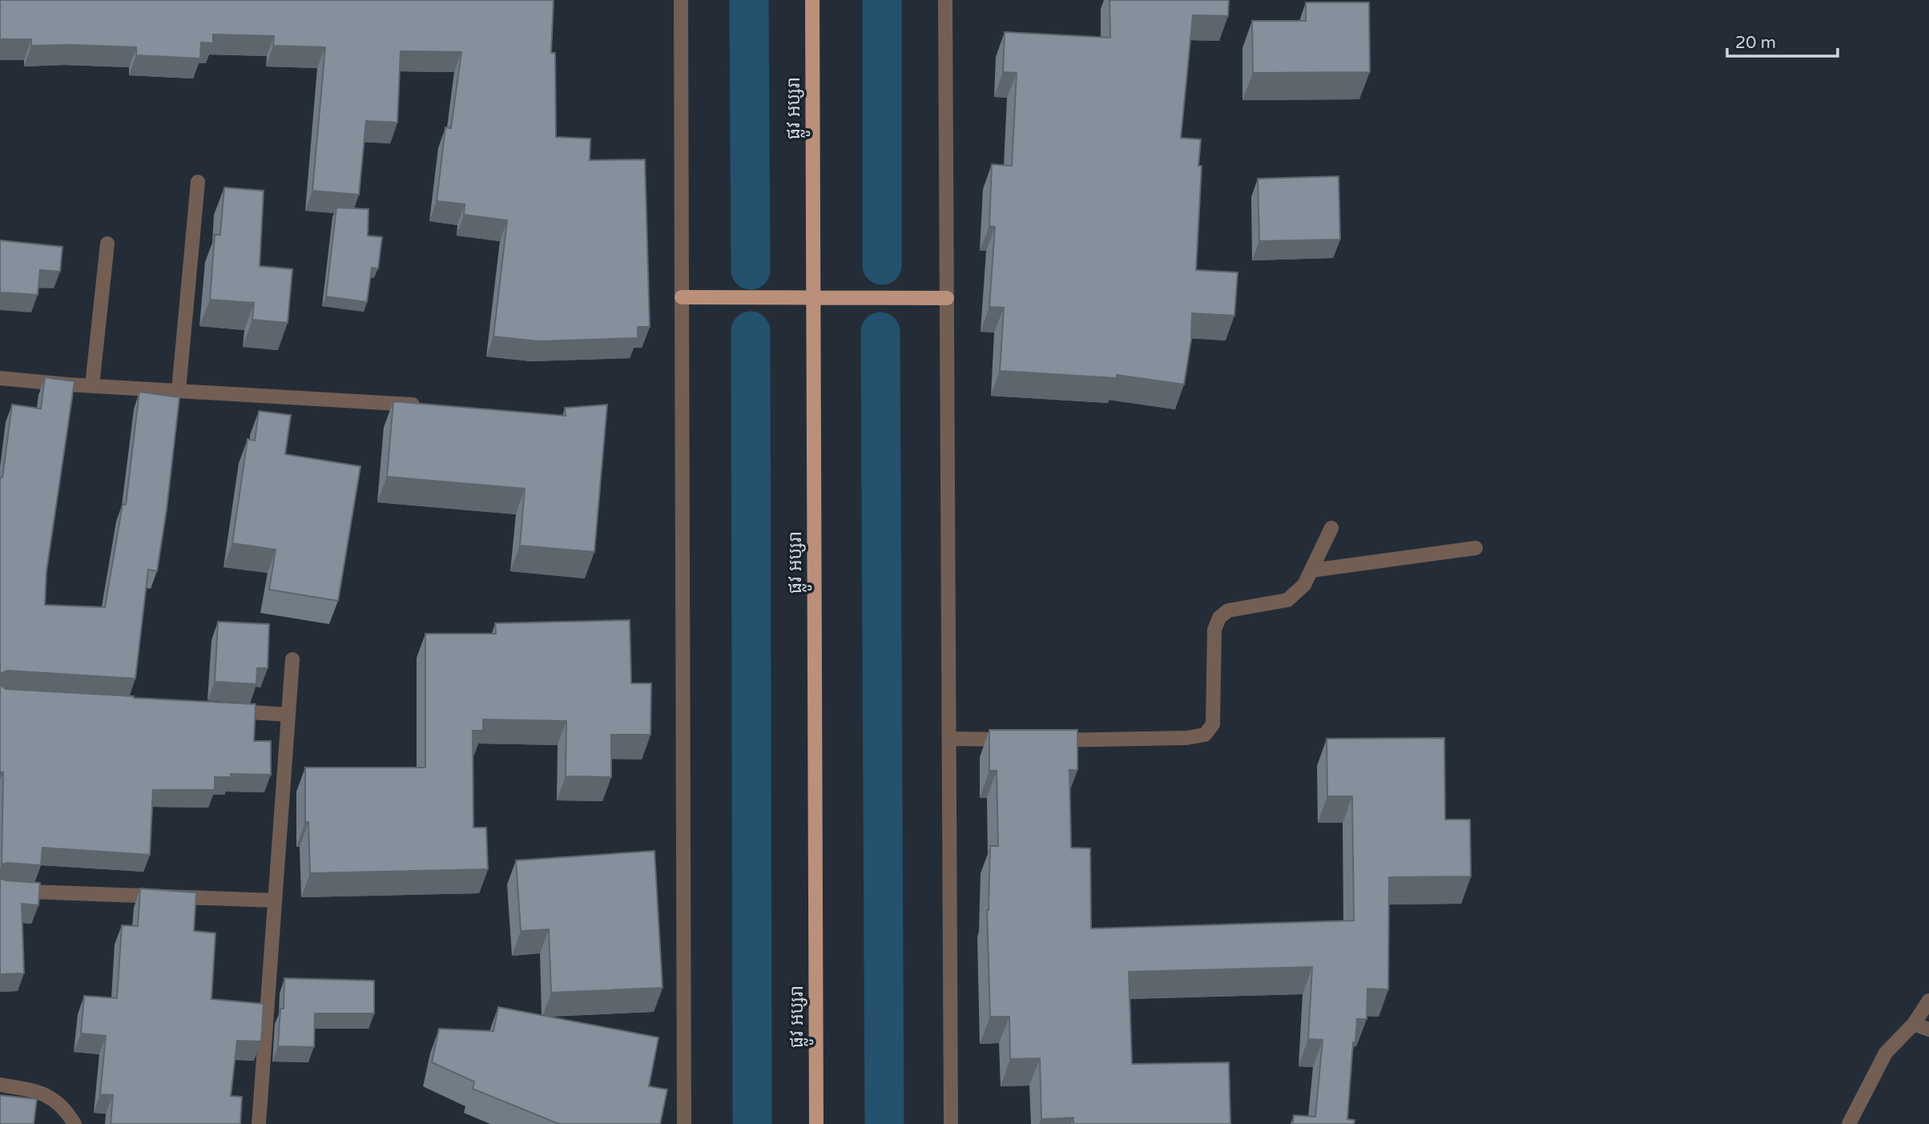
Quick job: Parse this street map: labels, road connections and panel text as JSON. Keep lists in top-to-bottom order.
{
  "streets": {
    "main road": ["ផ្លូវ អប្សរា"]
  },
  "scale_bar": "20 m"
}
